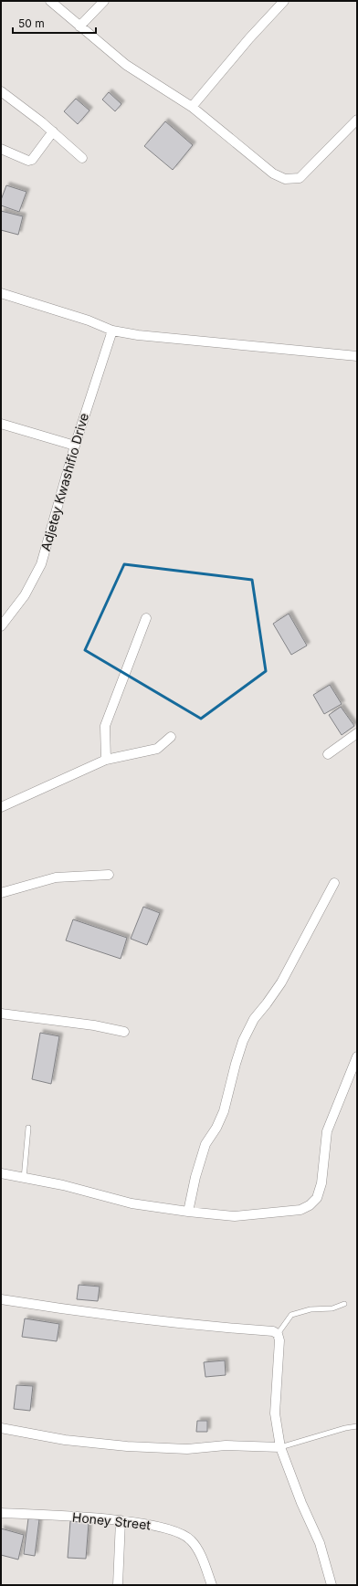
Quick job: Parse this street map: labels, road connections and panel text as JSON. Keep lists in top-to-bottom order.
{
  "streets": {
    "street": ["Adjetey Kwashifio Drive", "Honey Street"]
  },
  "scale_bar": "50 m"
}
